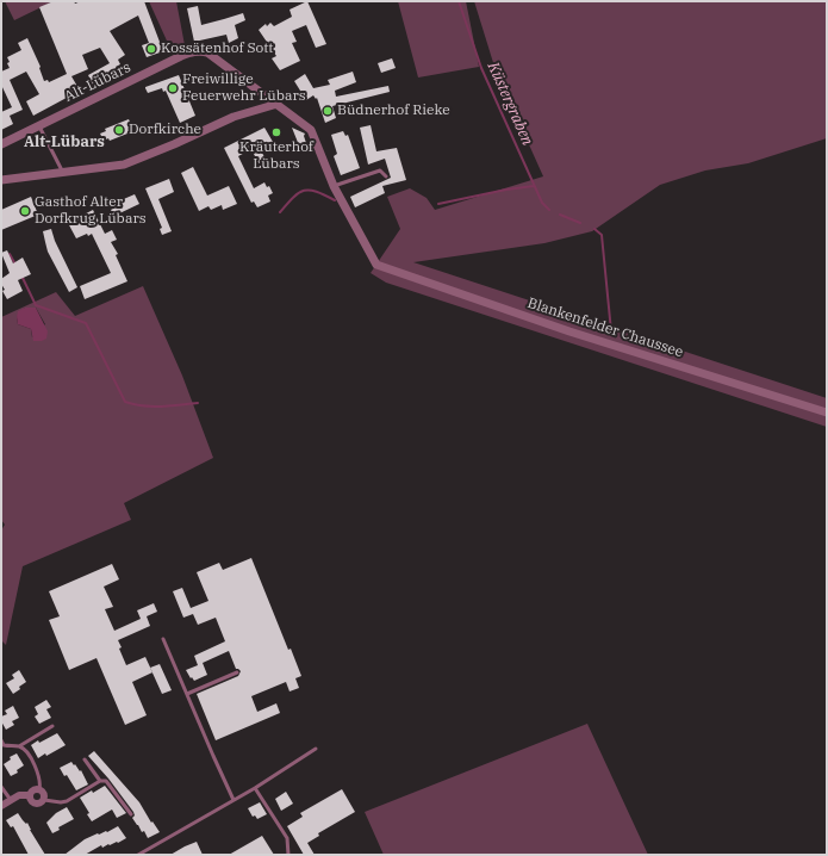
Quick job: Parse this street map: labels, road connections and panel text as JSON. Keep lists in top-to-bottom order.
{
  "streets": {
    "street": ["Alt-Lübars", "Blankenfelder Chaussee"]
  },
  "crossings": [
    ["Alt-Lübars", "Blankenfelder Chaussee"]
  ],
  "districts": ["Alt-Lübars"],
  "water": ["Küstergraben"],
  "places": [
    "Kossätenhof Sott",
    "Freiwillige Feuerwehr Lübars",
    "Büdnerhof Rieke",
    "Dorfkirche",
    "Kräuterhof Lübars",
    "Gasthof Alter Dorfkrug Lübars"
  ]
}
